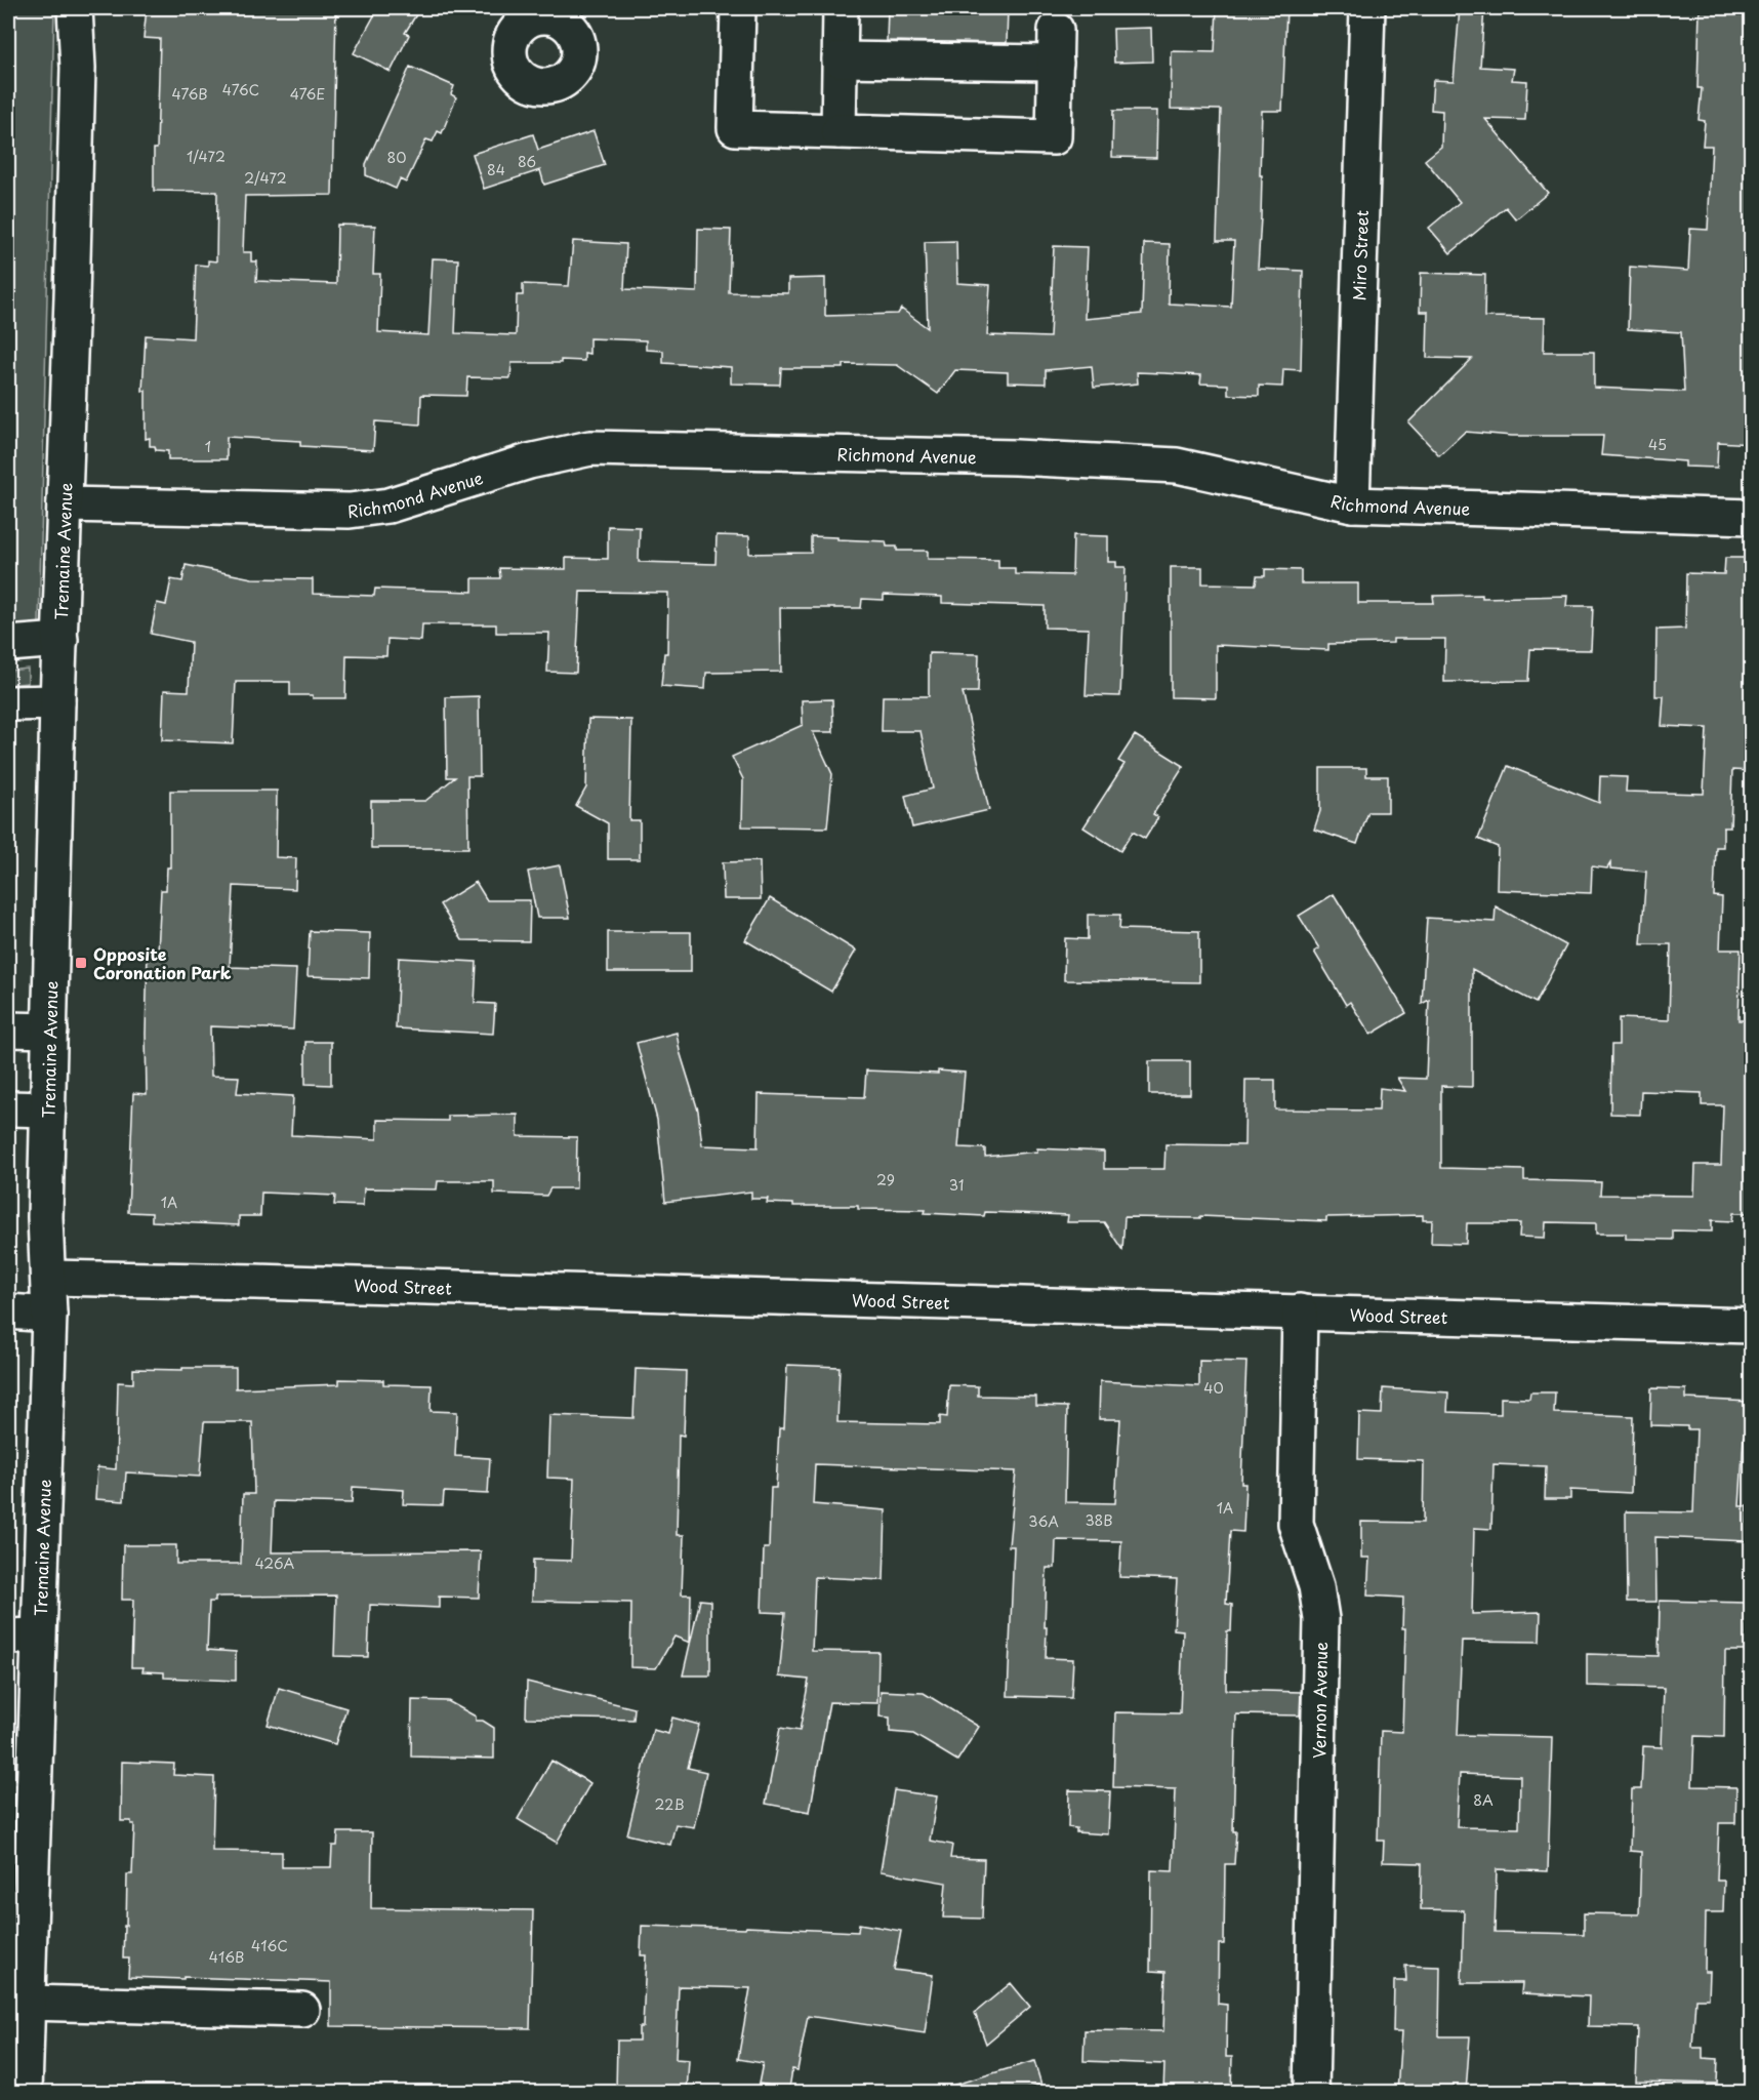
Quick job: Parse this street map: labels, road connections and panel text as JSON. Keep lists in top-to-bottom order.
{
  "streets": {
    "street": [
      "Miro Street",
      "Richmond Avenue",
      "Tremaine Avenue",
      "Wood Street",
      "Vernon Avenue"
    ]
  },
  "crossings": [
    ["Miro Street", "Richmond Avenue"],
    ["Richmond Avenue", "Tremaine Avenue"],
    ["Tremaine Avenue", "Wood Street"],
    ["Wood Street", "Vernon Avenue"]
  ],
  "places": {
    "transit": ["Opposite Coronation Park"]
  },
  "house_numbers": [
    "476C",
    "476B",
    "476E",
    "1/472",
    "80",
    "86",
    "84",
    "2/472",
    "45",
    "1",
    "29",
    "31",
    "1A",
    "40",
    "1A",
    "38B",
    "36A",
    "426A",
    "8A",
    "22B",
    "416C",
    "416B"
  ]
}
